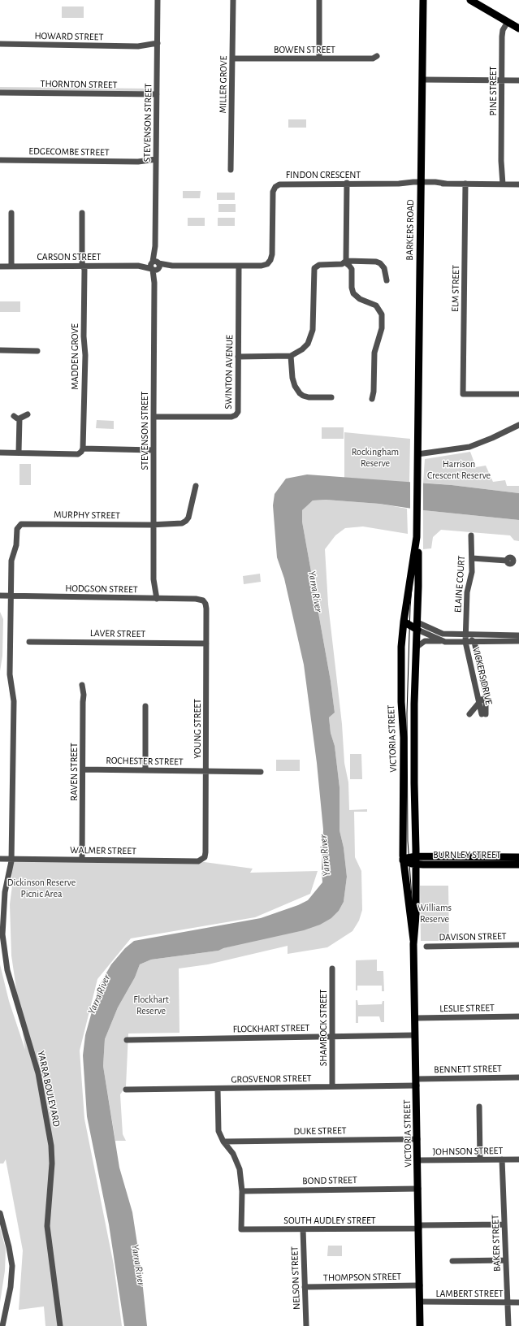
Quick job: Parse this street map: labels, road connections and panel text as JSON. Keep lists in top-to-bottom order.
{
  "streets": {
    "main road": ["BARKERS ROAD", "VICTORIA STREET", "BURNLEY STREET"],
    "street": [
      "HOWARD STREET",
      "BOWEN STREET",
      "THORNTON STREET",
      "MILLER GROVE",
      "PINE STREET",
      "STEVENSON STREET",
      "EDGECOMBE STREET",
      "FINDON CRESCENT",
      "CARSON STREET",
      "ELM STREET",
      "MADDEN GROVE",
      "SWINTON AVENUE",
      "MURPHY STREET",
      "ELAINE COURT",
      "HODGSON STREET",
      "LAVER STREET",
      "VICKERS DRIVE",
      "YOUNG STREET",
      "ROCHESTER STREET",
      "RAVEN STREET",
      "WALMER STREET",
      "DAVISON STREET",
      "LESLIE STREET",
      "SHAMROCK STREET",
      "FLOCKHART STREET",
      "BENNETT STREET",
      "GROSVENOR STREET",
      "YARRA BOULEVARD",
      "DUKE STREET",
      "JOHNSON STREET",
      "BOND STREET",
      "SOUTH AUDLEY STREET",
      "BAKER STREET",
      "THOMPSON STREET",
      "NELSON STREET",
      "LAMBERT STREET"
    ]
  },
  "crossings": [
    ["HOWARD STREET", "STEVENSON STREET"],
    ["BOWEN STREET", "MILLER GROVE"],
    ["THORNTON STREET", "STEVENSON STREET"],
    ["PINE STREET", "FINDON CRESCENT"],
    ["STEVENSON STREET", "EDGECOMBE STREET"],
    ["STEVENSON STREET", "CARSON STREET"],
    ["STEVENSON STREET", "SWINTON AVENUE"],
    ["STEVENSON STREET", "MURPHY STREET"],
    ["STEVENSON STREET", "HODGSON STREET"],
    ["FINDON CRESCENT", "BARKERS ROAD"],
    ["FINDON CRESCENT", "CARSON STREET"],
    ["FINDON CRESCENT", "ELM STREET"],
    ["BARKERS ROAD", "VICTORIA STREET"],
    ["CARSON STREET", "MADDEN GROVE"],
    ["CARSON STREET", "SWINTON AVENUE"],
    ["MURPHY STREET", "YARRA BOULEVARD"],
    ["ELAINE COURT", "VICKERS DRIVE"],
    ["HODGSON STREET", "YOUNG STREET"],
    ["HODGSON STREET", "YARRA BOULEVARD"],
    ["LAVER STREET", "YOUNG STREET"],
    ["YOUNG STREET", "ROCHESTER STREET"],
    ["YOUNG STREET", "WALMER STREET"],
    ["VICTORIA STREET", "BURNLEY STREET"],
    ["VICTORIA STREET", "LESLIE STREET"],
    ["VICTORIA STREET", "FLOCKHART STREET"],
    ["VICTORIA STREET", "BENNETT STREET"],
    ["VICTORIA STREET", "GROSVENOR STREET"],
    ["VICTORIA STREET", "DUKE STREET"],
    ["VICTORIA STREET", "JOHNSON STREET"],
    ["VICTORIA STREET", "BOND STREET"],
    ["VICTORIA STREET", "SOUTH AUDLEY STREET"],
    ["VICTORIA STREET", "THOMPSON STREET"],
    ["VICTORIA STREET", "LAMBERT STREET"],
    ["ROCHESTER STREET", "RAVEN STREET"],
    ["RAVEN STREET", "WALMER STREET"],
    ["WALMER STREET", "YARRA BOULEVARD"],
    ["SHAMROCK STREET", "FLOCKHART STREET"],
    ["SHAMROCK STREET", "GROSVENOR STREET"],
    ["BENNETT STREET", "GROSVENOR STREET"],
    ["JOHNSON STREET", "BAKER STREET"],
    ["BOND STREET", "SOUTH AUDLEY STREET"],
    ["SOUTH AUDLEY STREET", "BAKER STREET"],
    ["SOUTH AUDLEY STREET", "NELSON STREET"],
    ["BAKER STREET", "LAMBERT STREET"],
    ["THOMPSON STREET", "NELSON STREET"]
  ],
  "water": ["Yarra River"],
  "parks": [
    "Rockingham Reserve",
    "Harrison Crescent Reserve",
    "Dickinson Reserve Picnic Area",
    "Williams Reserve",
    "Flockhart Reserve"
  ]
}
